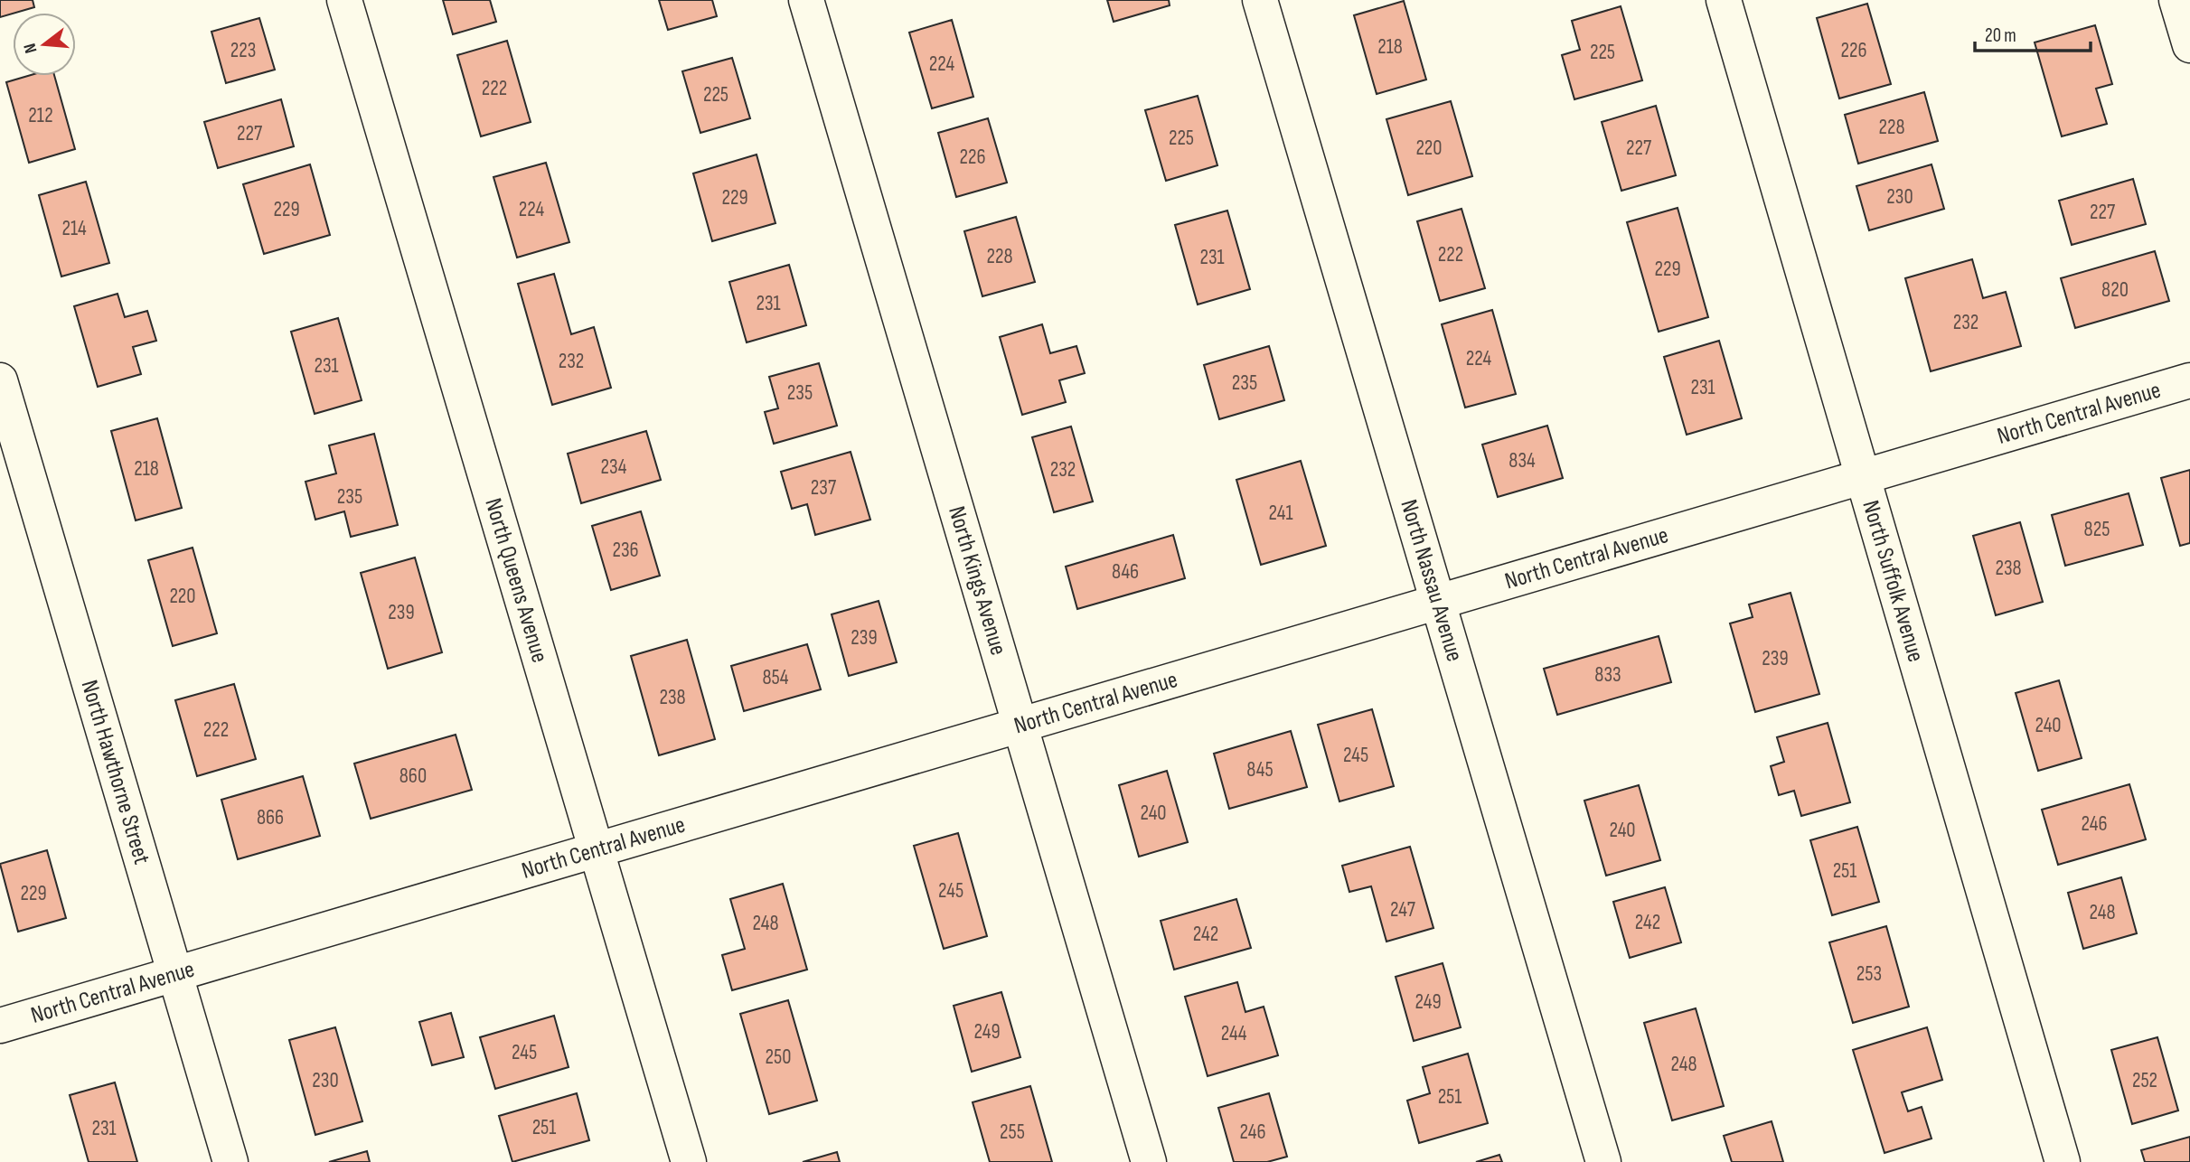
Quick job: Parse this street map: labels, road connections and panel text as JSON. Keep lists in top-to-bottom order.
{
  "streets": {
    "street": [
      "North Central Avenue",
      "North Queens Avenue",
      "North Kings Avenue",
      "North Nassau Avenue",
      "North Suffolk Avenue",
      "North Hawthorne Street"
    ]
  },
  "crossings": [
    ["North Central Avenue", "North Queens Avenue"],
    ["North Central Avenue", "North Kings Avenue"],
    ["North Central Avenue", "North Nassau Avenue"],
    ["North Central Avenue", "North Suffolk Avenue"],
    ["North Central Avenue", "North Hawthorne Street"]
  ],
  "house_numbers": [
    "218",
    "223",
    "226",
    "225",
    "224",
    "222",
    "225",
    "212",
    "228",
    "227",
    "225",
    "220",
    "227",
    "226",
    "230",
    "229",
    "229",
    "224",
    "227",
    "214",
    "222",
    "228",
    "231",
    "229",
    "820",
    "231",
    "232",
    "224",
    "232",
    "231",
    "235",
    "231",
    "235",
    "834",
    "234",
    "218",
    "232",
    "237",
    "235",
    "241",
    "825",
    "236",
    "238",
    "846",
    "220",
    "239",
    "239",
    "239",
    "833",
    "854",
    "238",
    "240",
    "222",
    "245",
    "845",
    "860",
    "240",
    "866",
    "246",
    "240",
    "251",
    "245",
    "229",
    "247",
    "248",
    "242",
    "248",
    "242",
    "253",
    "249",
    "249",
    "244",
    "245",
    "250",
    "248",
    "230",
    "252",
    "251",
    "251",
    "231",
    "255",
    "246"
  ],
  "scale_bar": "20 m",
  "north": "left"
}
